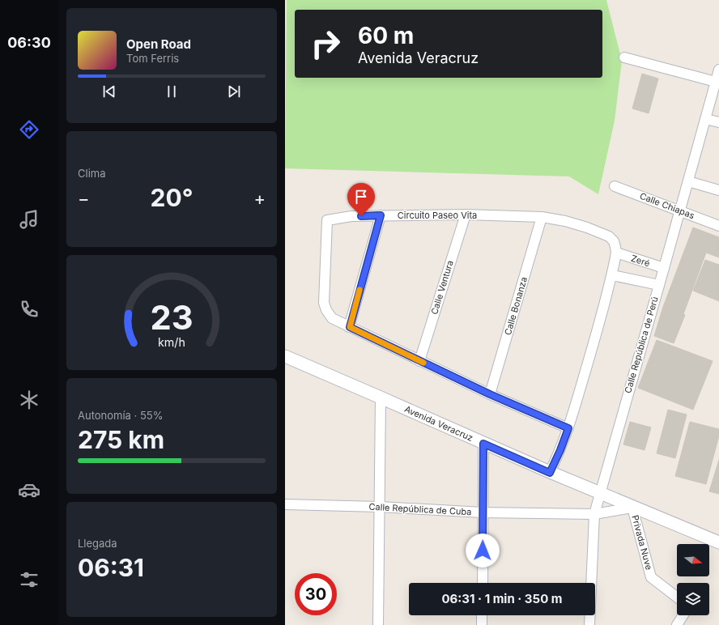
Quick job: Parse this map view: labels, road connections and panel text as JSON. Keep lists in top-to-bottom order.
{
  "streets": {
    "street": [
      "Calle Chiapas",
      "Circuito Paseo Vita",
      "Zeré",
      "Calle Ventura",
      "Calle Bonanza",
      "Calle República de Perú",
      "Avenida Veracruz",
      "Calle República de Cuba",
      "Privada Nuve"
    ]
  },
  "crossings": [
    ["Calle Chiapas", "Calle República de Perú"],
    ["Circuito Paseo Vita", "Zeré"],
    ["Circuito Paseo Vita", "Calle Ventura"],
    ["Circuito Paseo Vita", "Calle Bonanza"],
    ["Zeré", "Calle República de Perú"],
    ["Calle República de Perú", "Avenida Veracruz"],
    ["Calle República de Perú", "Calle República de Cuba"],
    ["Avenida Veracruz", "Calle República de Cuba"],
    ["Avenida Veracruz", "Privada Nuve"],
    ["Calle República de Cuba", "Privada Nuve"]
  ],
  "north": "right",
  "page": {
    "tabs": "06:30",
    "turn": ["60 m", "Avenida Veracruz"],
    "song": ["Open Road", "Tom Ferris"],
    "tile": [
      "Clima",
      ["Autonomía · 55%", "275 km"],
      ["Llegada", "06:31"]
    ],
    "heat": ["−", "20°", "+"],
    "limit": "30",
    "trip": "06:31 · 1 min · 350 m",
    "gauge": ["23", "km/h"]
  }
}
